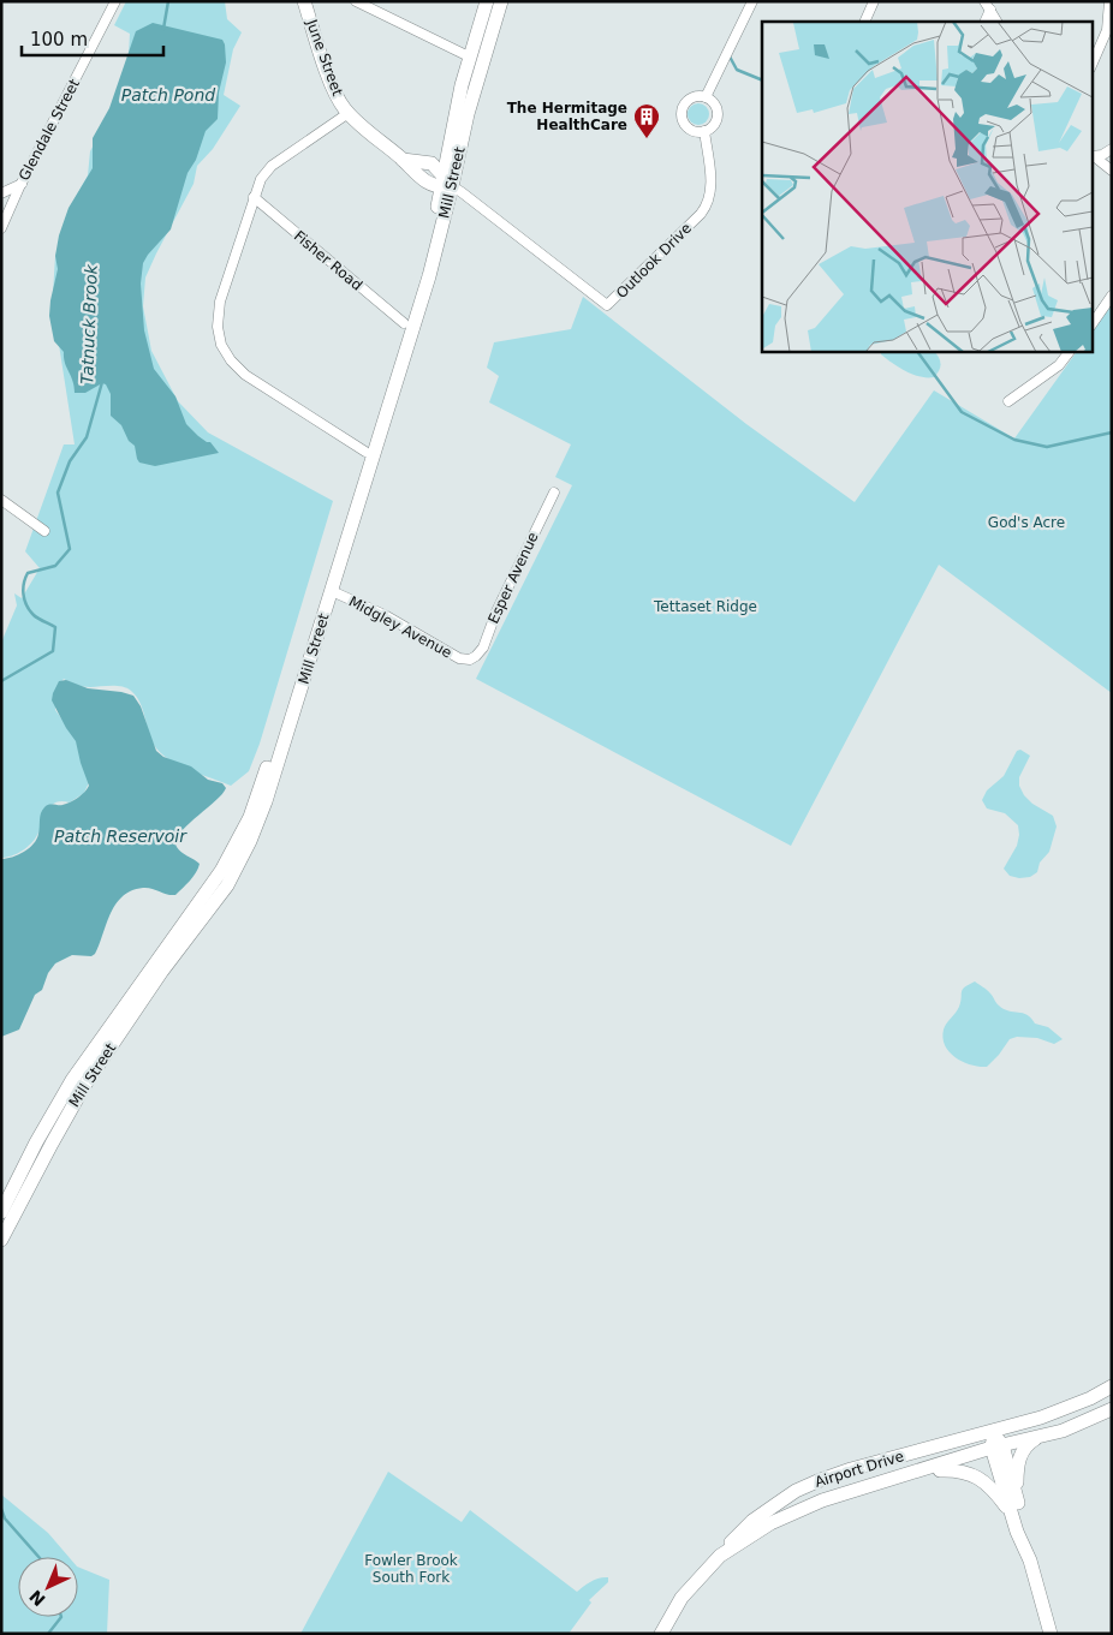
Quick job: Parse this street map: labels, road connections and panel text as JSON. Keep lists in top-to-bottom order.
{
  "streets": {
    "main road": ["June Street", "Mill Street", "Airport Drive"],
    "street": [
      "Glendale Street",
      "Fisher Road",
      "Outlook Drive",
      "Esper Avenue",
      "Midgley Avenue"
    ]
  },
  "crossings": [
    ["June Street", "Mill Street"],
    ["June Street", "Outlook Drive"],
    ["Mill Street", "Fisher Road"],
    ["Mill Street", "Outlook Drive"],
    ["Mill Street", "Midgley Avenue"],
    ["Esper Avenue", "Midgley Avenue"]
  ],
  "water": ["Patch Pond", "Tatnuck Brook", "Patch Reservoir"],
  "parks": ["God's Acre", "Tettaset Ridge", "Fowler Brook South Fork"],
  "places": {
    "building": ["The Hermitage HealthCare"]
  },
  "scale_bar": "100 m",
  "north": "bottom left"
}
